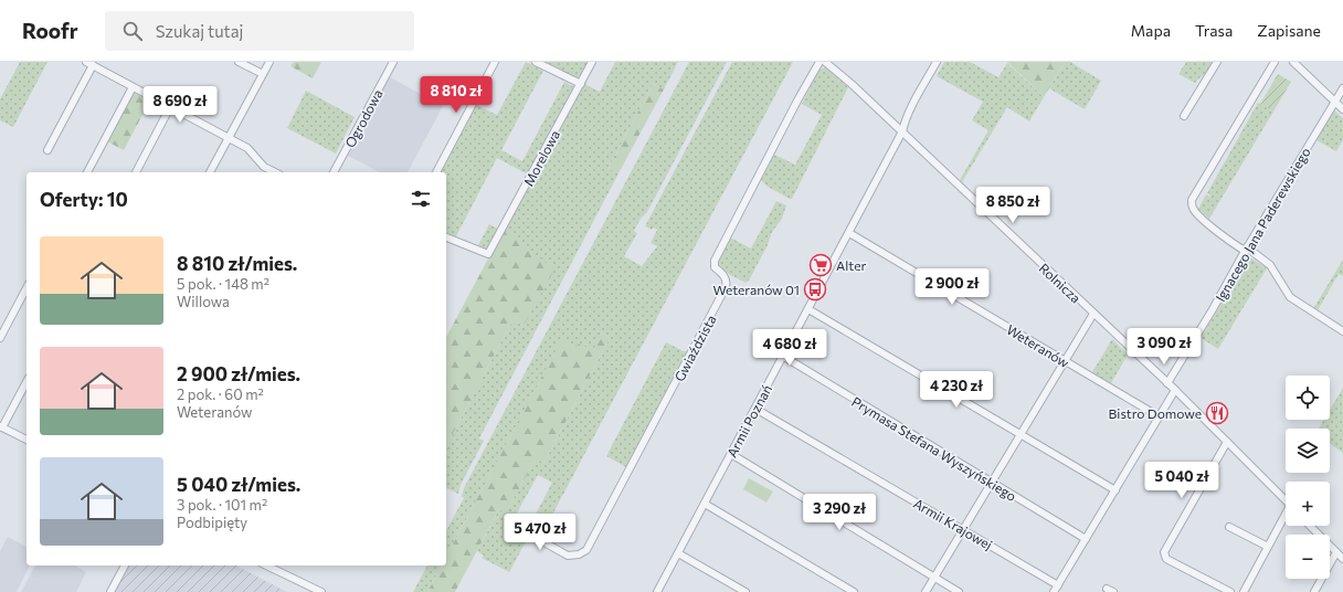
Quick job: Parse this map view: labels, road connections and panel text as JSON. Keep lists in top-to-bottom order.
{
  "streets": {
    "street": [
      "Ogrodowa",
      "Morelowa",
      "Ignacego Jana Paderewskiego",
      "Rolnicza",
      "Weteranów",
      "Gwiaździsta",
      "Armii Poznań",
      "Prymasa Stefana Wyszyńskiego",
      "Armii Krajowej"
    ]
  },
  "crossings": [
    ["Ignacego Jana Paderewskiego", "Rolnicza"],
    ["Rolnicza", "Armii Poznań"],
    ["Weteranów", "Armii Poznań"],
    ["Armii Poznań", "Prymasa Stefana Wyszyńskiego"],
    ["Armii Poznań", "Armii Krajowej"]
  ],
  "places": {
    "supermarket": ["Alter"],
    "bus stop": ["Weteranów 01"],
    "restaurant": ["Bistro Domowe"]
  },
  "page": {
    "header": "Roofr",
    "search": "Szukaj tutaj",
    "nav": ["Mapa", "Trasa", "Zapisane"],
    "price": [
      "8 810 zł",
      "8 690 zł",
      "8 850 zł",
      "2 900 zł",
      "3 090 zł",
      "4 680 zł",
      "4 230 zł",
      "5 040 zł",
      "3 290 zł",
      "5 470 zł"
    ],
    "heading": "Oferty: 10",
    "list": [
      {
        "name": "8 810 zł/mies.",
        "note": "5 pok. · 148 m² · Willowa"
      },
      {
        "name": "2 900 zł/mies.",
        "note": "2 pok. · 60 m² · Weteranów"
      },
      {
        "name": "5 040 zł/mies.",
        "note": "3 pok. · 101 m² · Podbipięty"
      }
    ],
    "map_buttons": ["+", "−"]
  }
}
